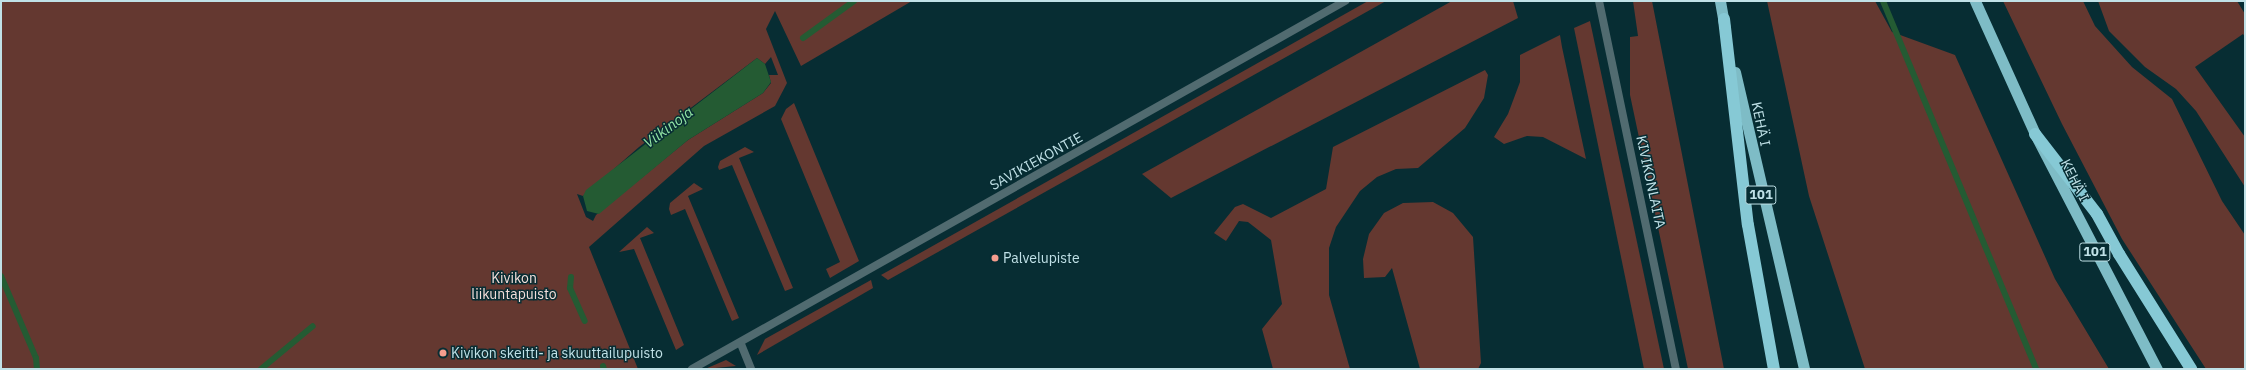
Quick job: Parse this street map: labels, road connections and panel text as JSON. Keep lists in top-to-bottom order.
{
  "streets": {
    "highway": ["KEHÄ I", "101"],
    "street": ["SAVIKIEKONTIE", "KIVIKONLAITA"]
  },
  "water": ["Viikinoja"],
  "parks": ["Kivikon liikuntapuisto"],
  "places": ["Palvelupiste", "Kivikon skeitti- ja skuuttailupuisto"]
}
